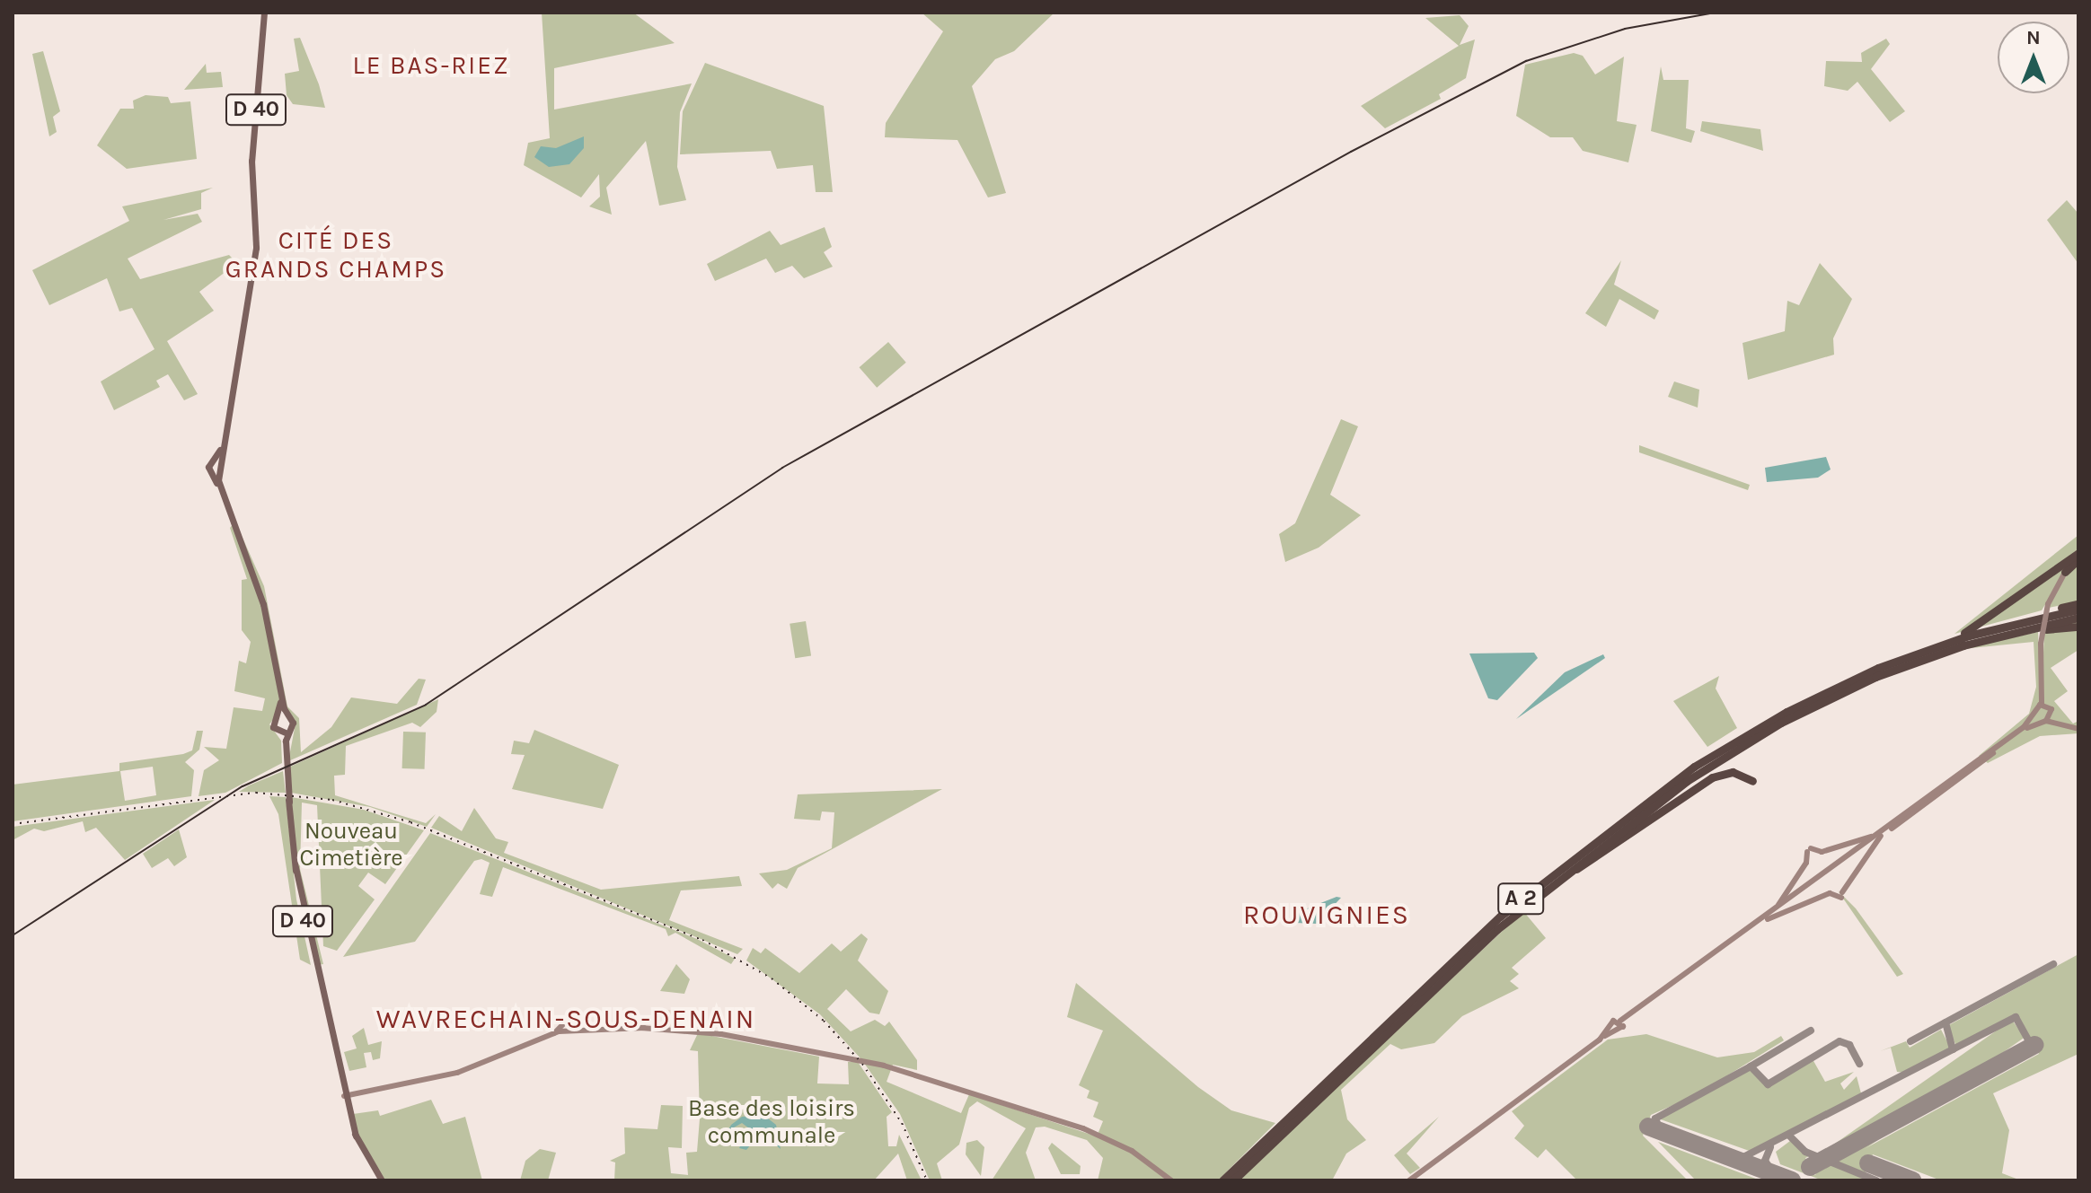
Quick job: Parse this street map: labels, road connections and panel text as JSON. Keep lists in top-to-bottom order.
{
  "streets": {
    "highway": ["A 2"],
    "main road": ["D 40"]
  },
  "districts": [
    "LE BAS-RIEZ",
    "CITÉ DES GRANDS CHAMPS",
    "ROUVIGNIES",
    "WAVRECHAIN-SOUS-DENAIN"
  ],
  "parks": ["Nouveau Cimetière", "Base des loisirs communale"],
  "north": "top"
}
